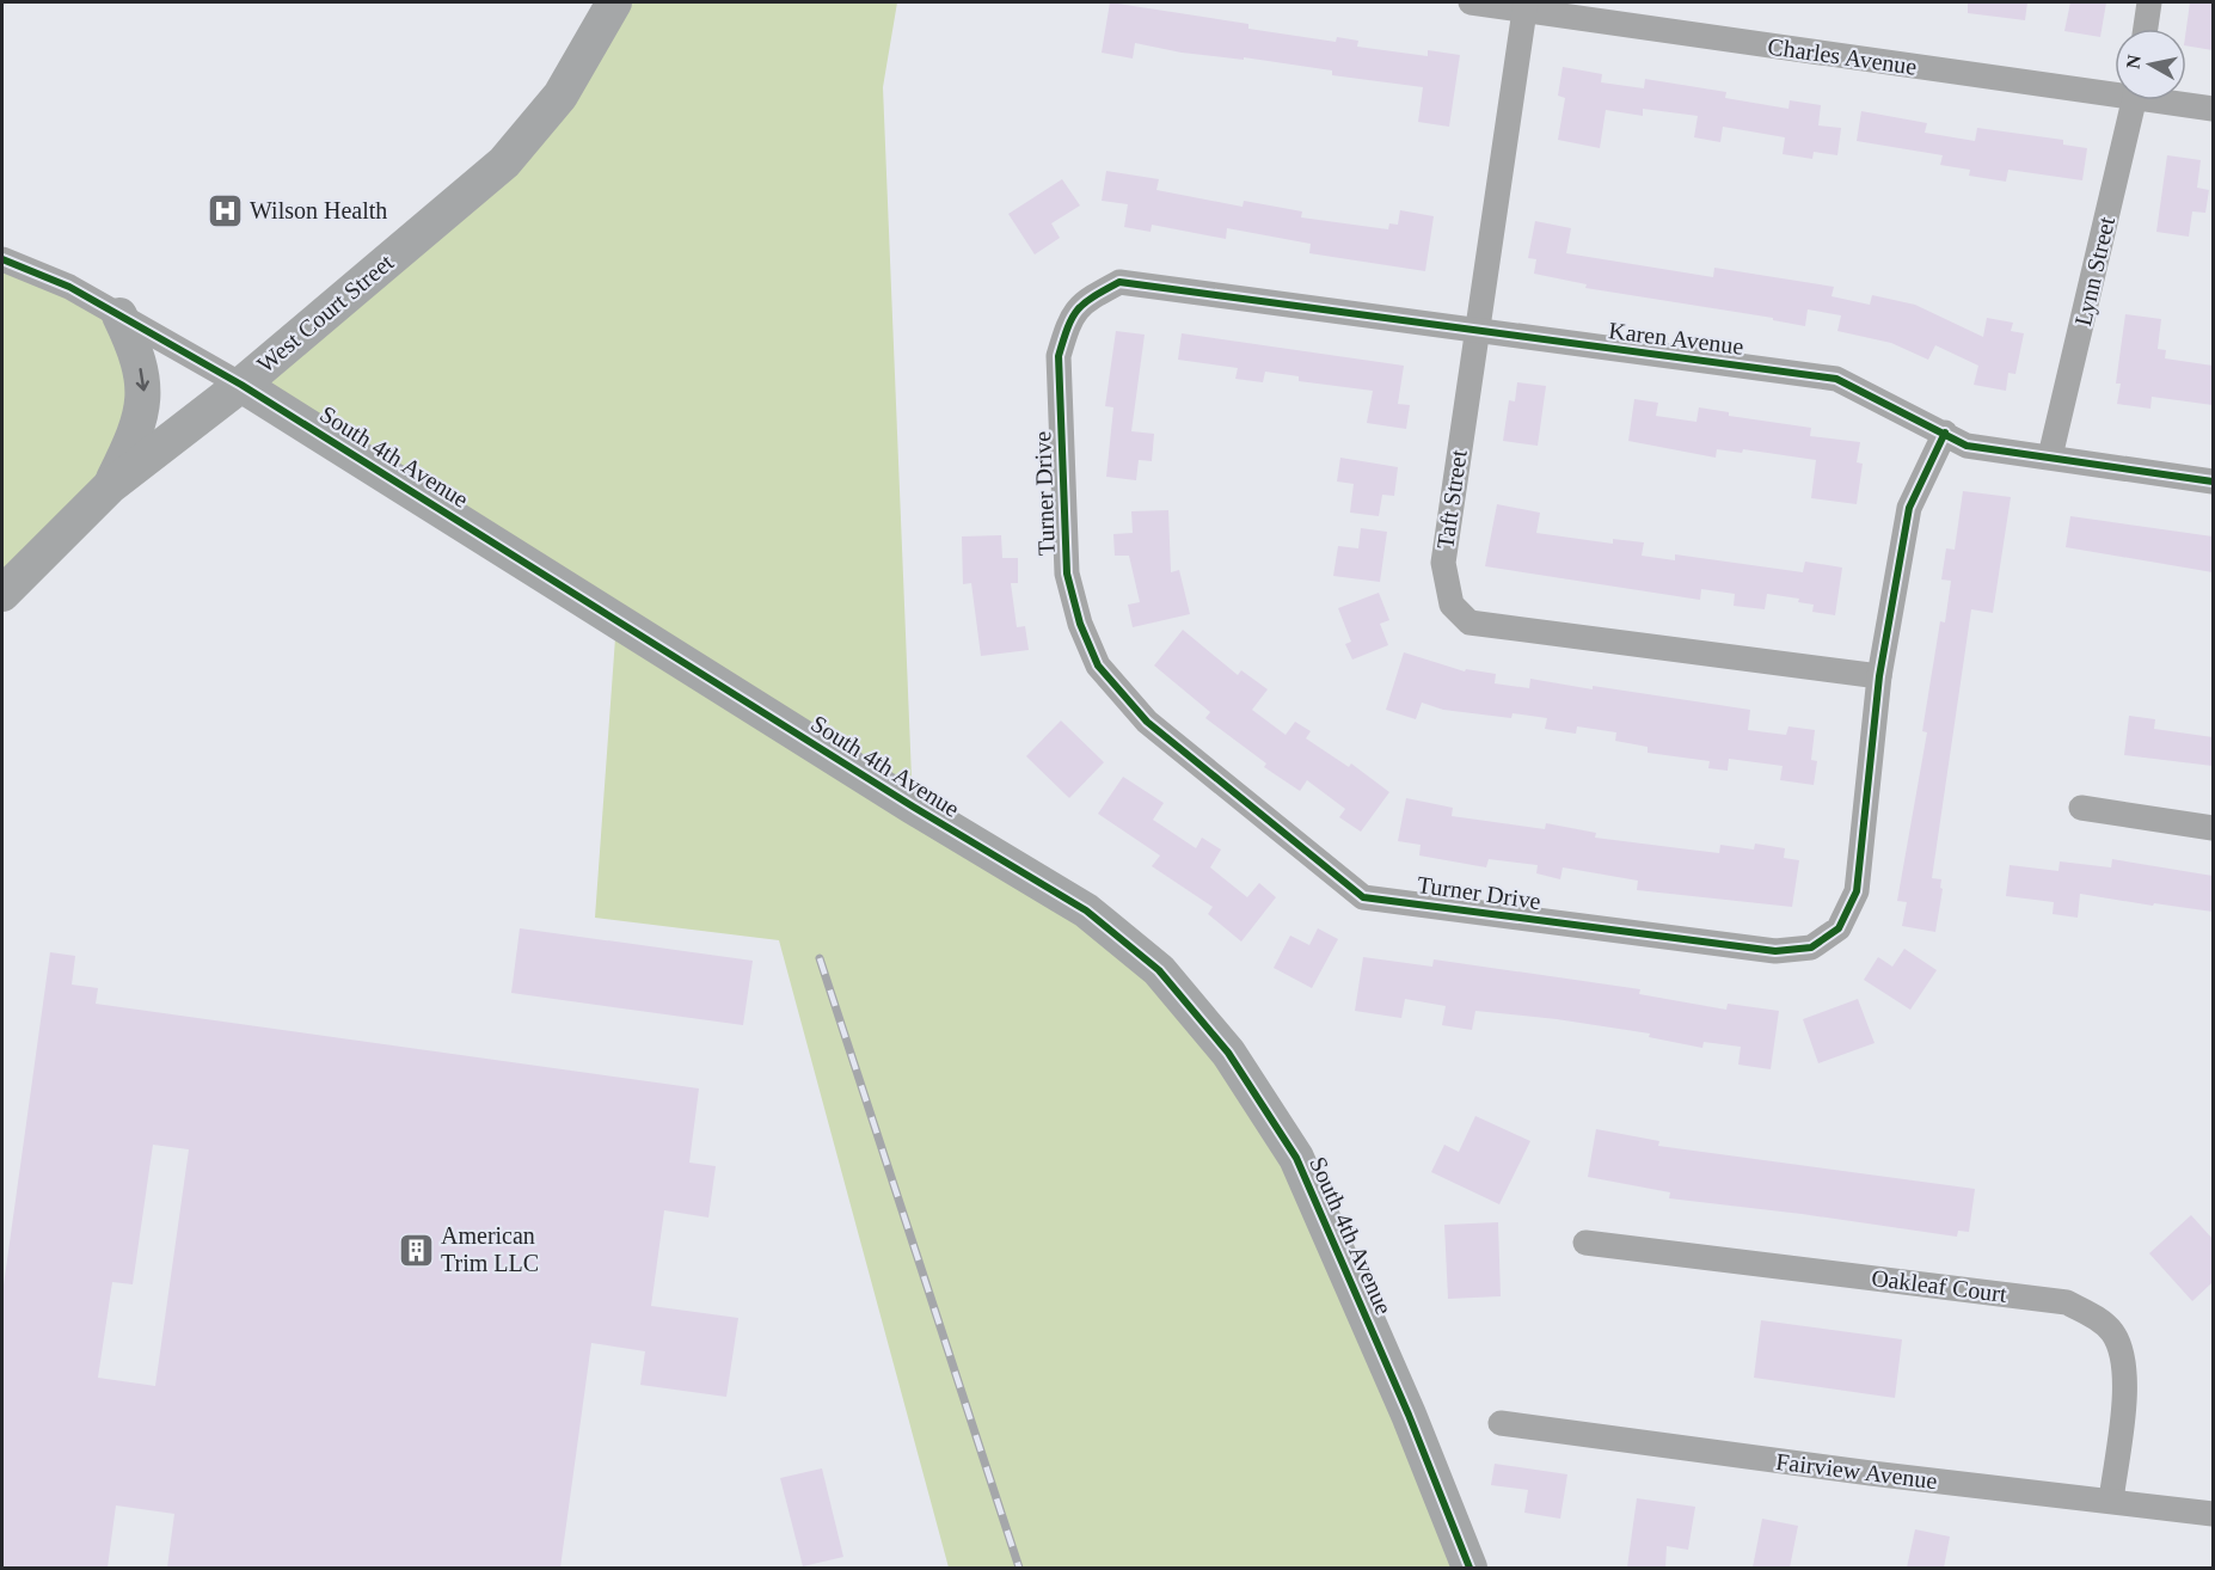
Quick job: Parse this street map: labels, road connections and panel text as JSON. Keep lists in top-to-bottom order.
{
  "streets": {
    "street": [
      "Charles Avenue",
      "Lynn Street",
      "West Court Street",
      "Karen Avenue",
      "South 4th Avenue",
      "Turner Drive",
      "Taft Street",
      "Oakleaf Court",
      "Fairview Avenue"
    ]
  },
  "crossings": [
    ["Charles Avenue", "Taft Street"],
    ["Lynn Street", "Karen Avenue"],
    ["West Court Street", "South 4th Avenue"],
    ["Karen Avenue", "Turner Drive"],
    ["Karen Avenue", "Taft Street"],
    ["Turner Drive", "Taft Street"],
    ["Oakleaf Court", "Fairview Avenue"]
  ],
  "places": {
    "hospital": ["Wilson Health"],
    "building": ["American Trim LLC"]
  },
  "north": "left"
}
